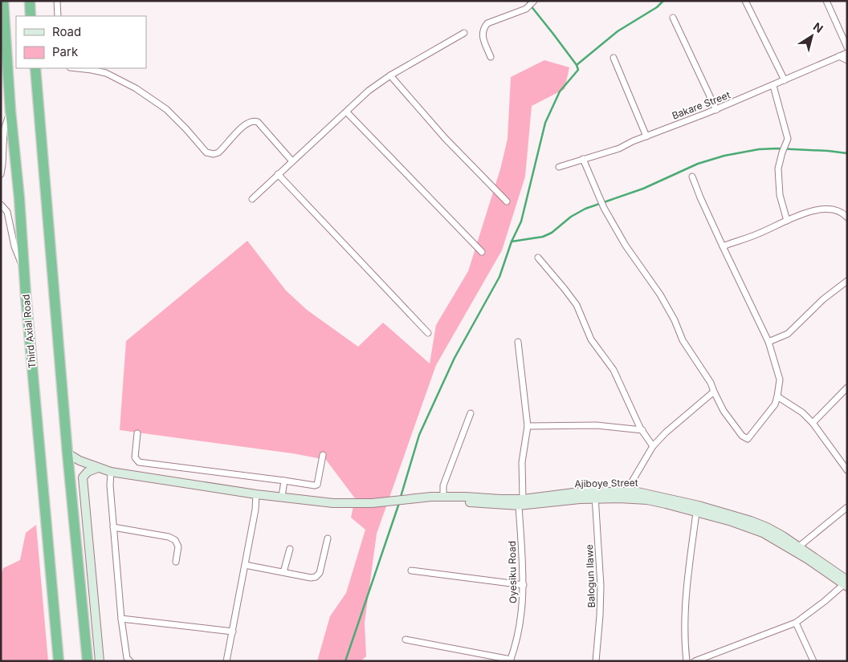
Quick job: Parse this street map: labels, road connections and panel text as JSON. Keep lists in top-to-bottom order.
{
  "streets": {
    "highway": ["Third Axial Road"],
    "street": [
      "Bakare Street",
      "Ajiboye Street",
      "Oyesiku Road",
      "Balogun Ilawe"
    ]
  },
  "crossings": [
    ["Ajiboye Street", "Oyesiku Road"],
    ["Ajiboye Street", "Balogun Ilawe"]
  ],
  "legend": ["Road", "Park"],
  "north": "top right"
}
